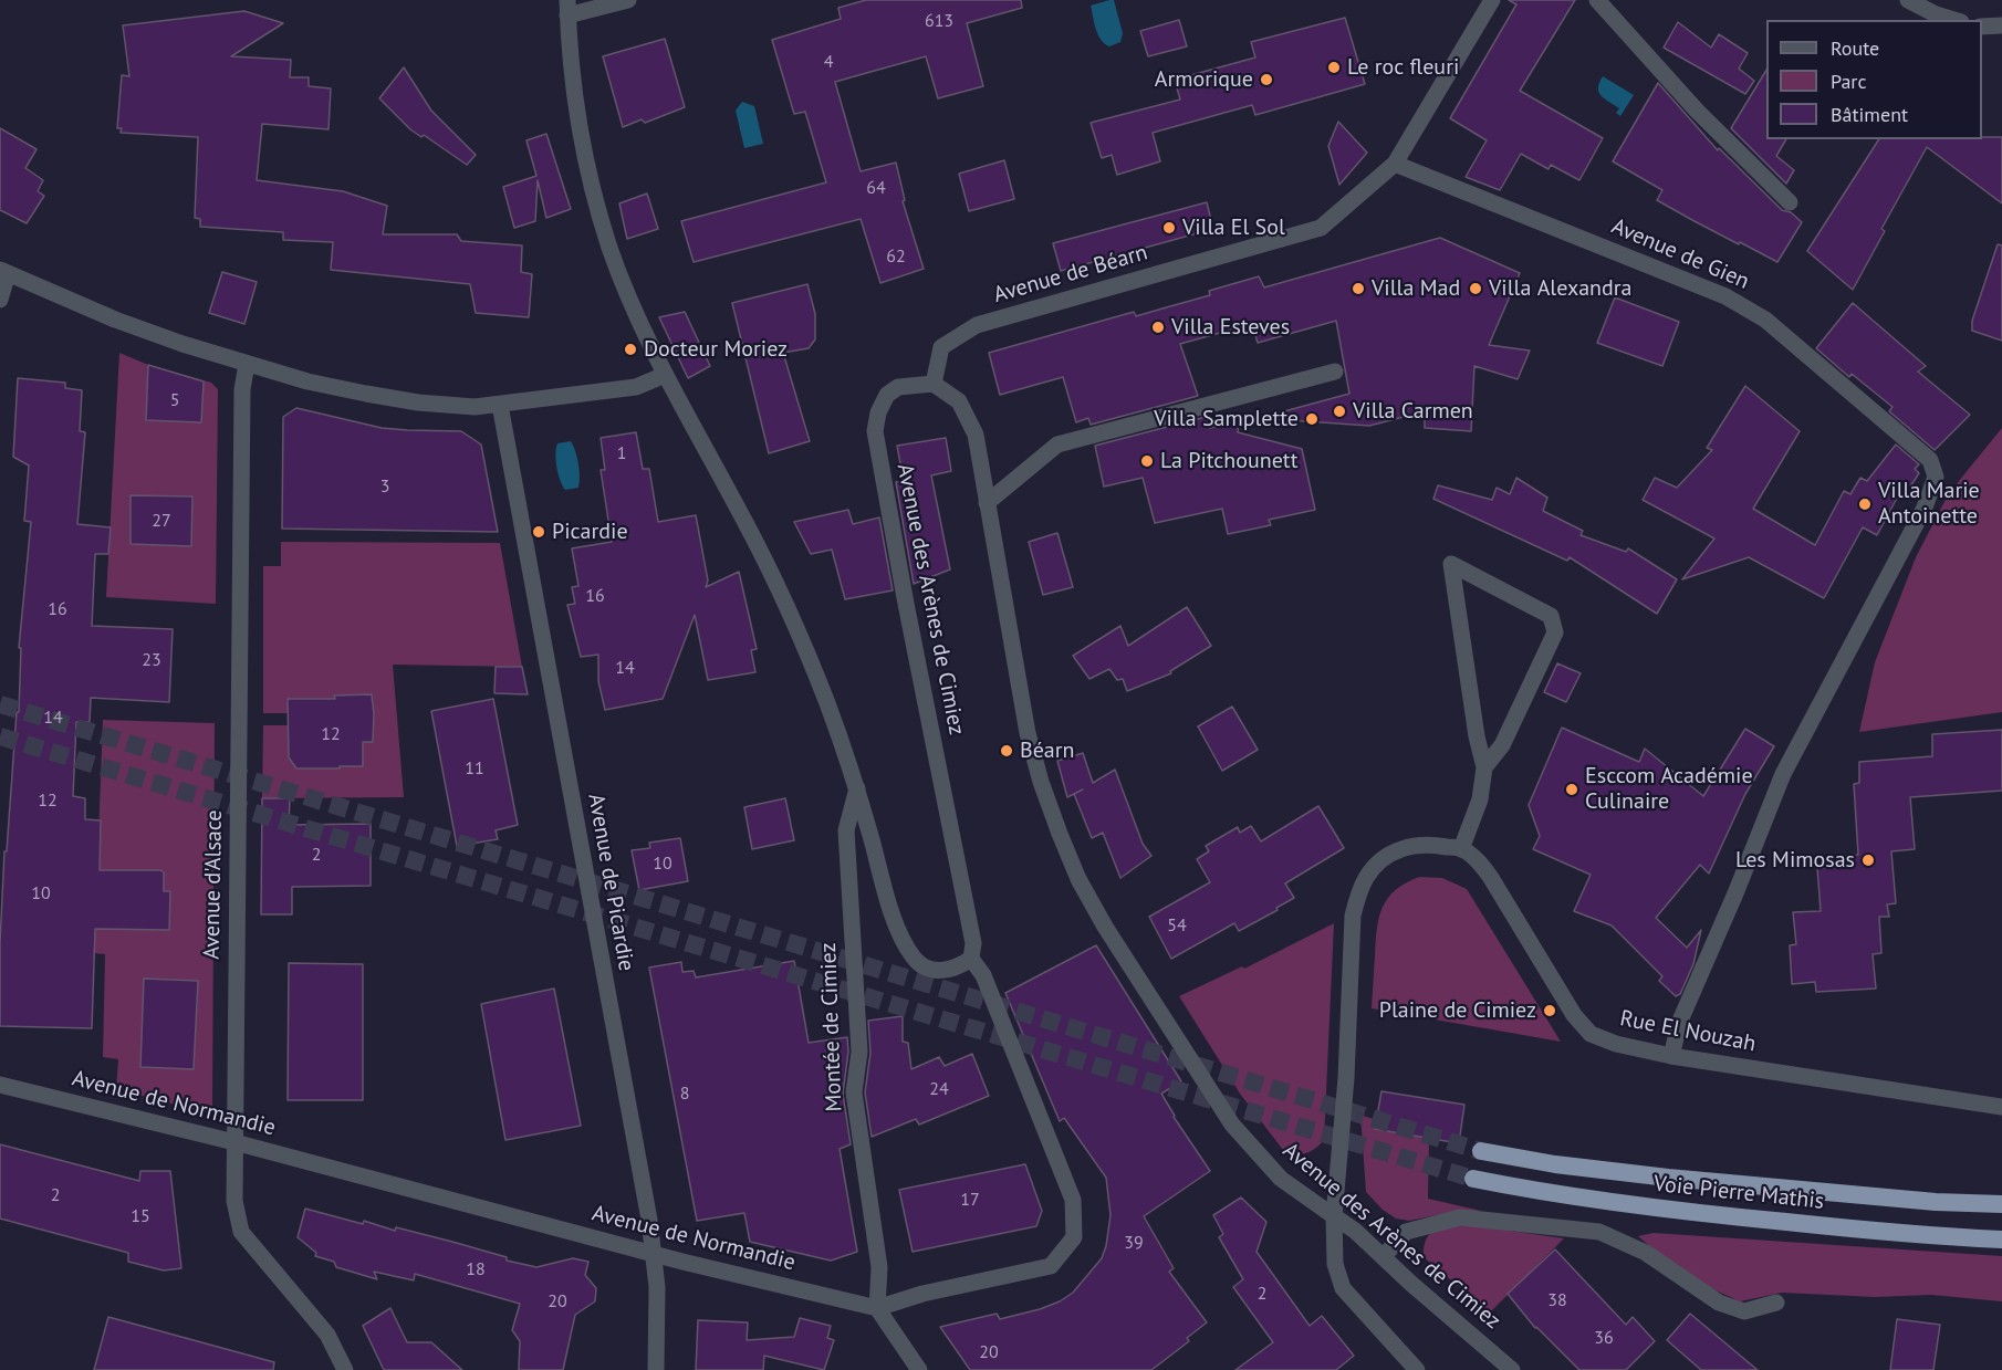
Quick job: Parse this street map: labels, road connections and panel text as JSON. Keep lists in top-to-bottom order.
{
  "streets": {
    "highway": ["Voie Pierre Mathis"],
    "street": [
      "Avenue de Gien",
      "Avenue de Béarn",
      "Avenue des Arènes de Cimiez",
      "Avenue de Picardie",
      "Avenue d'Alsace",
      "Montée de Cimiez",
      "Rue El Nouzah",
      "Avenue de Normandie"
    ]
  },
  "crossings": [
    ["Avenue de Gien", "Avenue de Béarn"],
    ["Avenue de Gien", "Rue El Nouzah"],
    ["Avenue de Béarn", "Avenue des Arènes de Cimiez"],
    ["Avenue de Picardie", "Avenue de Normandie"],
    ["Avenue d'Alsace", "Avenue de Normandie"],
    ["Montée de Cimiez", "Avenue de Normandie"]
  ],
  "places": [
    "Le roc fleuri",
    "Armorique",
    "Villa El Sol",
    "Villa Mad",
    "Villa Alexandra",
    "Villa Esteves",
    "Docteur Moriez",
    "Villa Carmen",
    "Villa Samplette",
    "La Pitchounett",
    "Villa Marie Antoinette",
    "Picardie",
    "Béarn",
    "Esccom Académie Culinaire",
    "Les Mimosas",
    "Plaine de Cimiez"
  ],
  "house_numbers": [
    "613",
    "4",
    "64",
    "62",
    "5",
    "1",
    "3",
    "27",
    "16",
    "16",
    "23",
    "14",
    "14",
    "12",
    "11",
    "12",
    "2",
    "10",
    "10",
    "54",
    "24",
    "8",
    "2",
    "17",
    "15",
    "39",
    "18",
    "2",
    "38",
    "20",
    "36",
    "20"
  ],
  "legend": ["Route", "Parc", "Bâtiment"]
}
